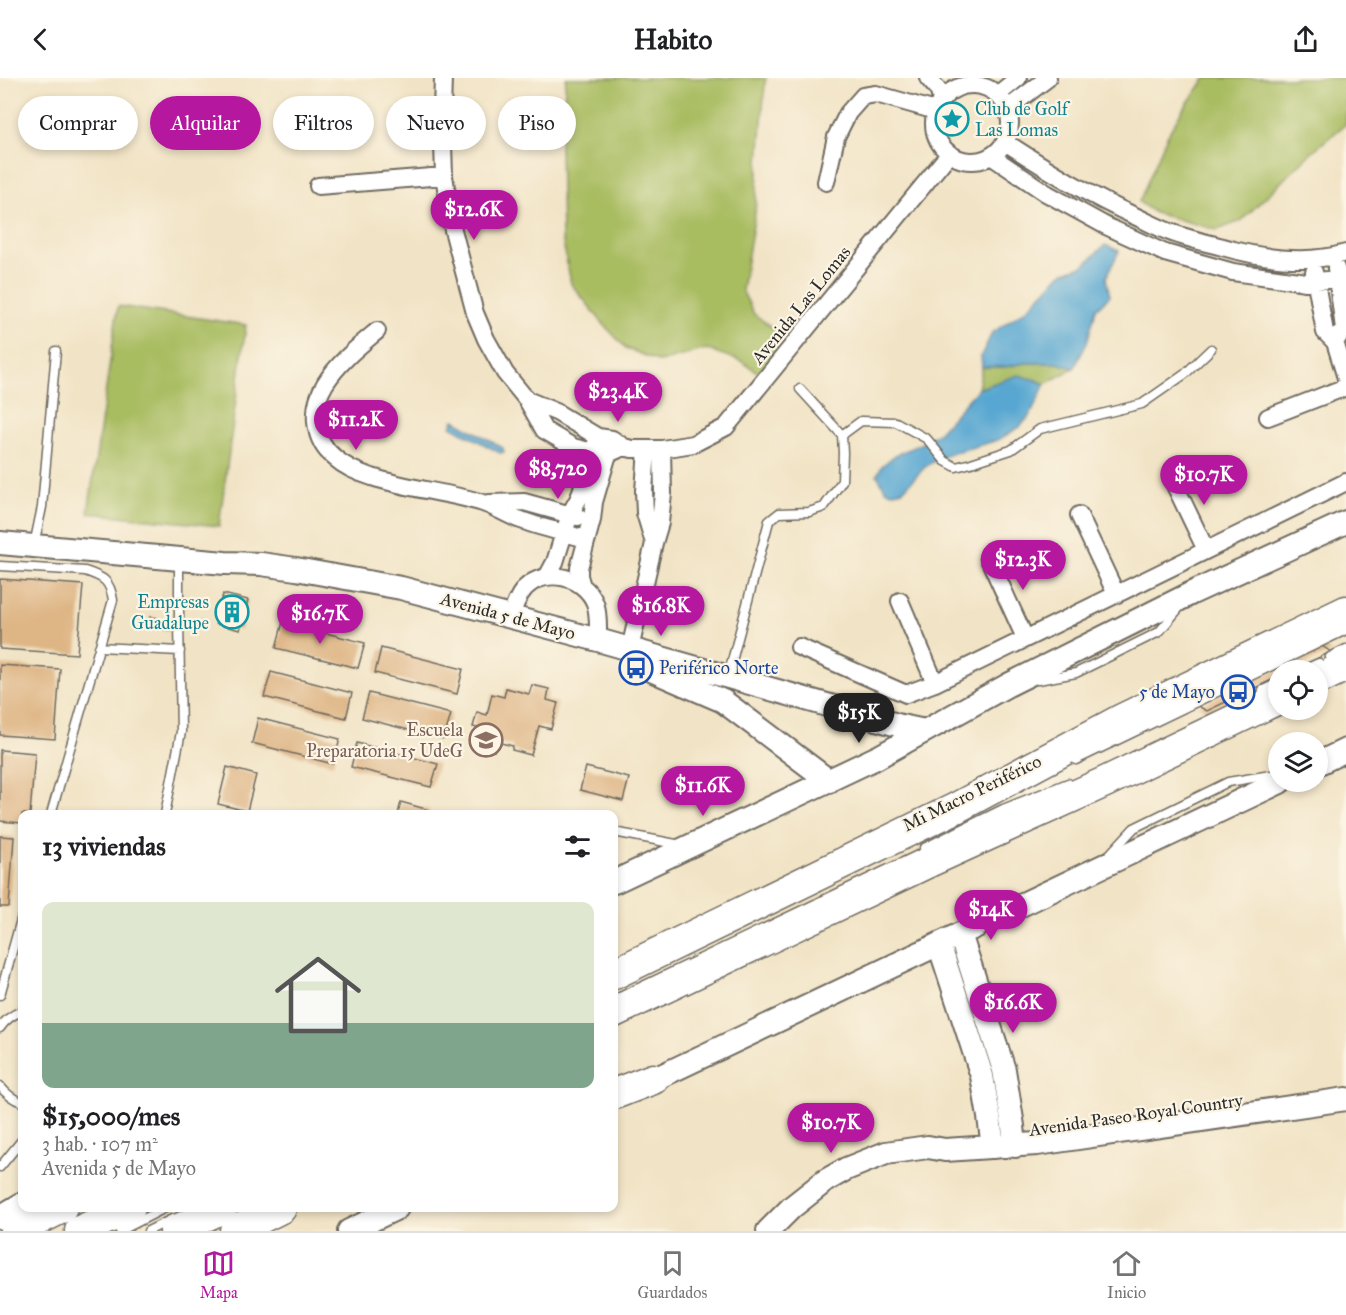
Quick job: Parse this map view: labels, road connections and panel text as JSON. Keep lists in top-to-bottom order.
{
  "streets": {
    "main road": ["Avenida 5 de Mayo", "Avenida Paseo Royal Country"],
    "street": ["Avenida Las Lomas"],
    "lane": ["Mi Macro Periférico"]
  },
  "places": {
    "place": ["Club de Golf Las Lomas"],
    "building": ["Empresas Guadalupe"],
    "bus stop": ["Periférico Norte", "5 de Mayo"],
    "school or university": ["Escuela Preparatoria 15 UdeG"]
  },
  "page": {
    "header": "Habito",
    "chip": [
      "Comprar",
      "Alquilar",
      "Filtros",
      "Nuevo",
      "Piso"
    ],
    "price": [
      "$12.6K",
      "$23.4K",
      "$11.2K",
      "$8,720",
      "$10.7K",
      "$12.3K",
      "$16.8K",
      "$16.7K",
      "$15K",
      "$11.6K",
      "$14K",
      "$16.6K",
      "$10.7K"
    ],
    "heading": "13 viviendas",
    "list": [
      {
        "name": "$15,000/mes",
        "note": "3 hab. · 107 m² · Avenida 5 de Mayo"
      }
    ],
    "tabs": ["Mapa", "Guardados", "Inicio"]
  }
}
